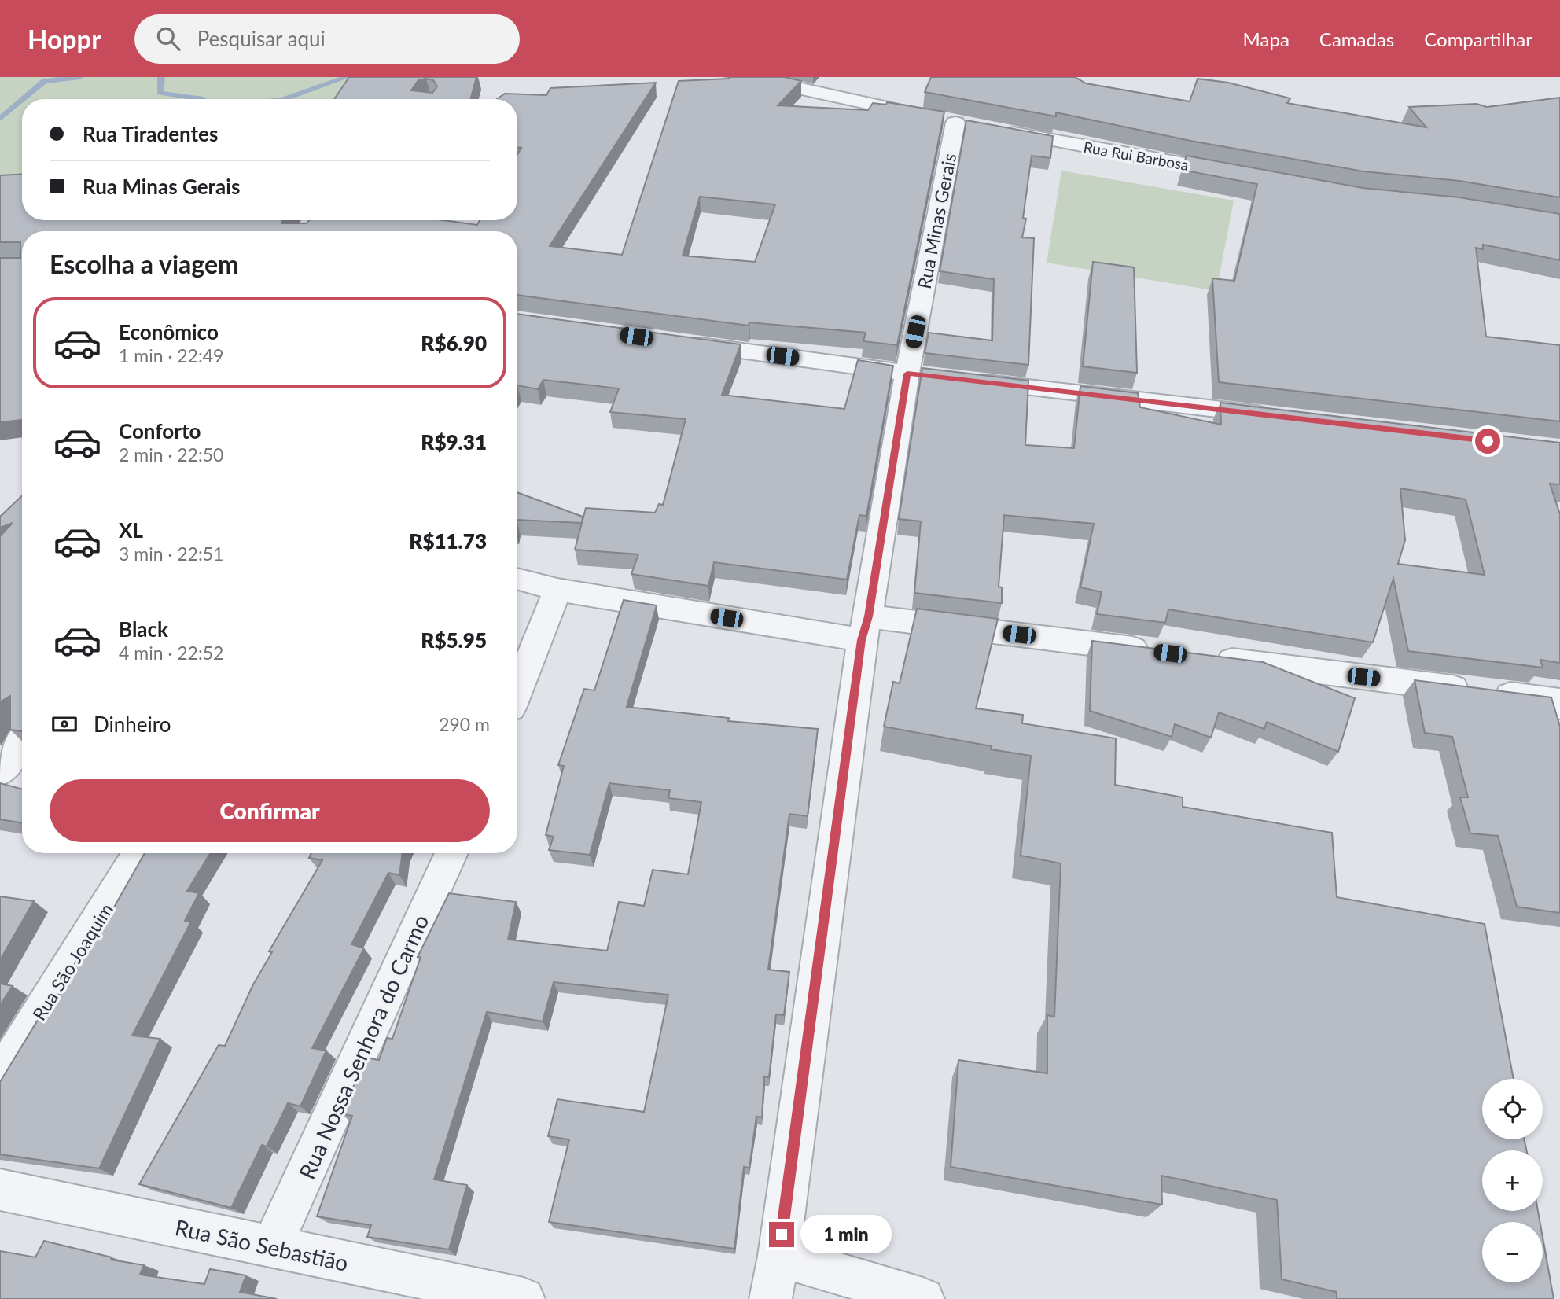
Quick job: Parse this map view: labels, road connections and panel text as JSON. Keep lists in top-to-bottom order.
{
  "streets": {
    "street": [
      "Rua Rui Barbosa",
      "Rua Minas Gerais",
      "Rua São Joaquim",
      "Rua Nossa Senhora do Carmo",
      "Rua São Sebastião"
    ]
  },
  "crossings": [
    ["Rua Nossa Senhora do Carmo", "Rua São Sebastião"]
  ],
  "page": {
    "header": "Hoppr",
    "search": "Pesquisar aqui",
    "nav": ["Mapa", "Camadas", "Compartilhar"],
    "banner": ["Rua Tiradentes", "Rua Minas Gerais"],
    "heading": "Escolha a viagem",
    "list": [
      {
        "name": "Econômico",
        "note": "1 min · 22:49",
        "value": "R$6.90"
      },
      {
        "name": "Conforto",
        "note": "2 min · 22:50",
        "value": "R$9.31"
      },
      {
        "name": "XL",
        "note": "3 min · 22:51",
        "value": "R$11.73"
      },
      {
        "name": "Black",
        "note": "4 min · 22:52",
        "value": "R$5.95"
      }
    ],
    "pay": ["Dinheiro", "290 m"],
    "buttons": "Confirmar",
    "map_buttons": ["+", "−"],
    "bubble": "1 min"
  }
}
